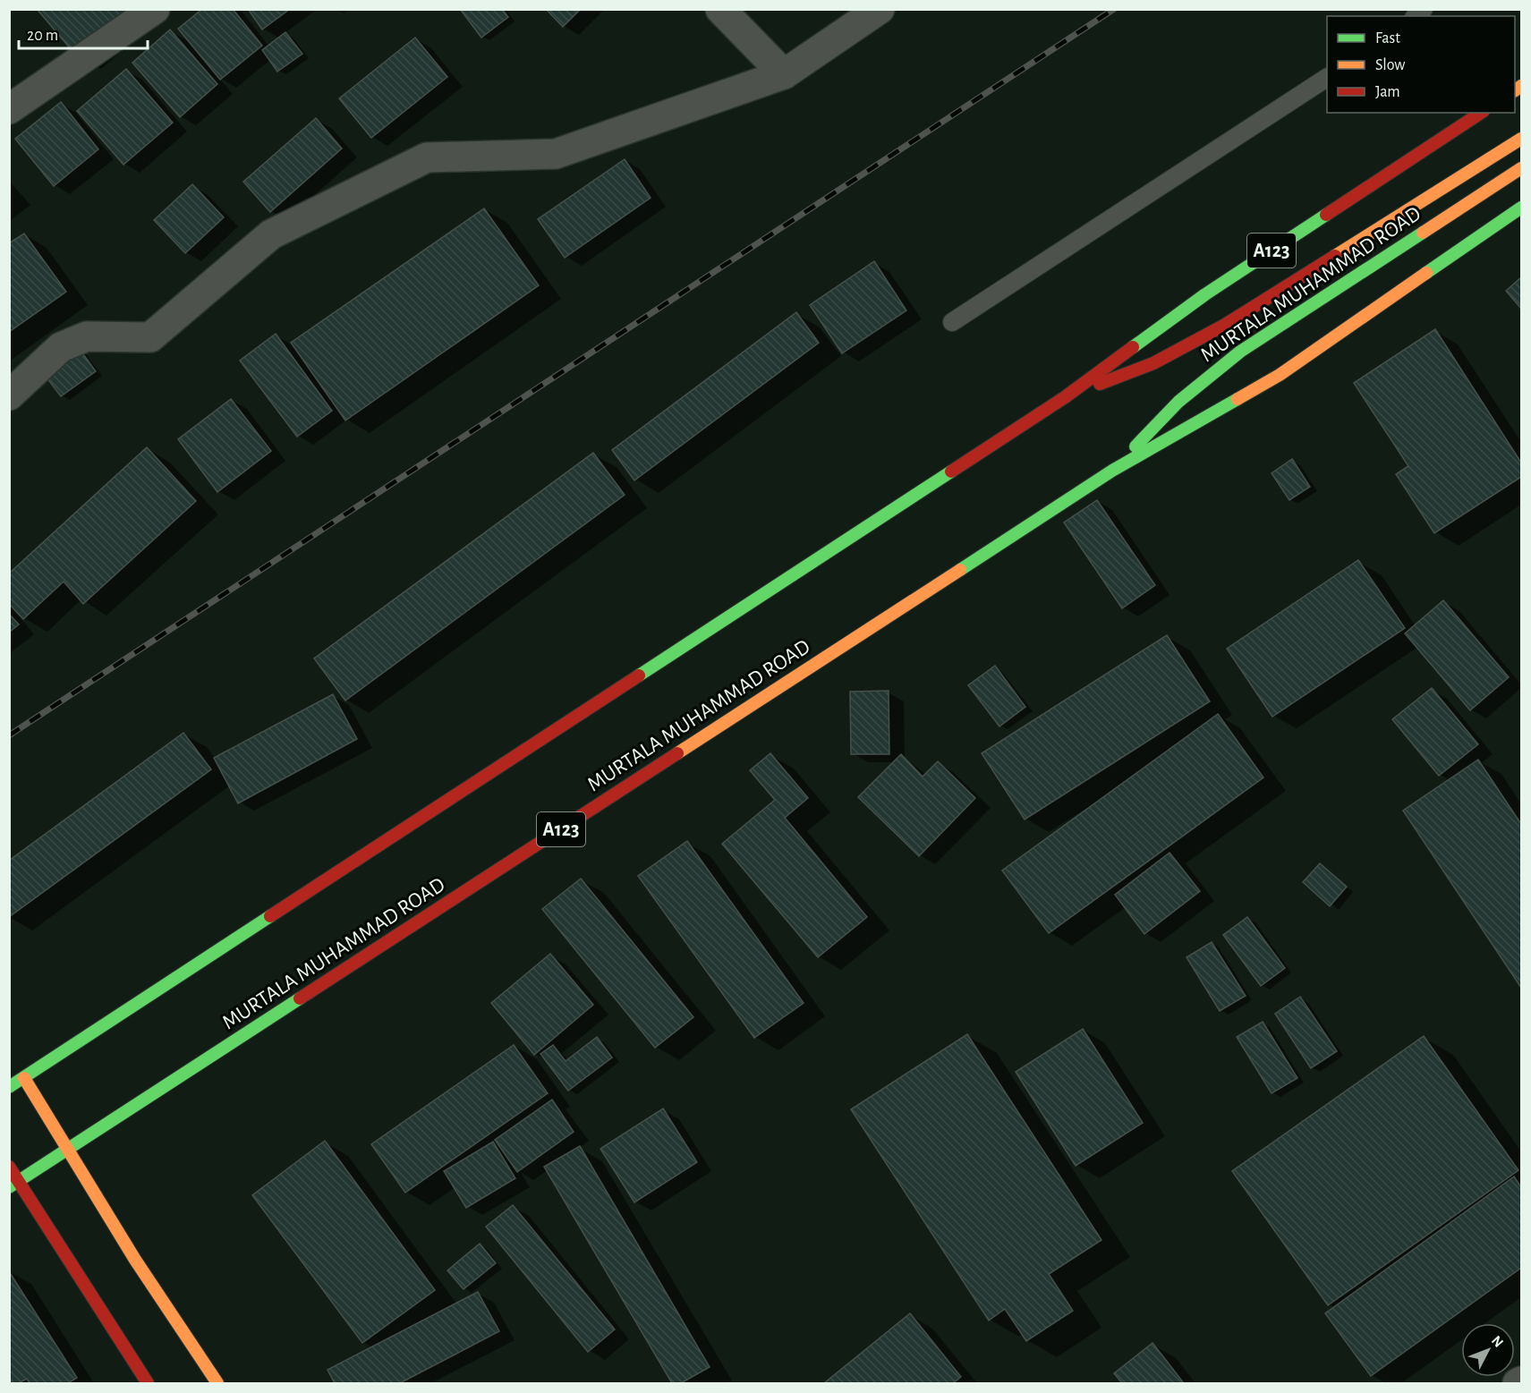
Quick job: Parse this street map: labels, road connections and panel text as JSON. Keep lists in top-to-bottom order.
{
  "streets": {
    "main road": ["A123", "MURTALA MUHAMMAD ROAD"]
  },
  "legend": ["Fast", "Slow", "Jam"],
  "scale_bar": "20 m",
  "north": "top right"
}
